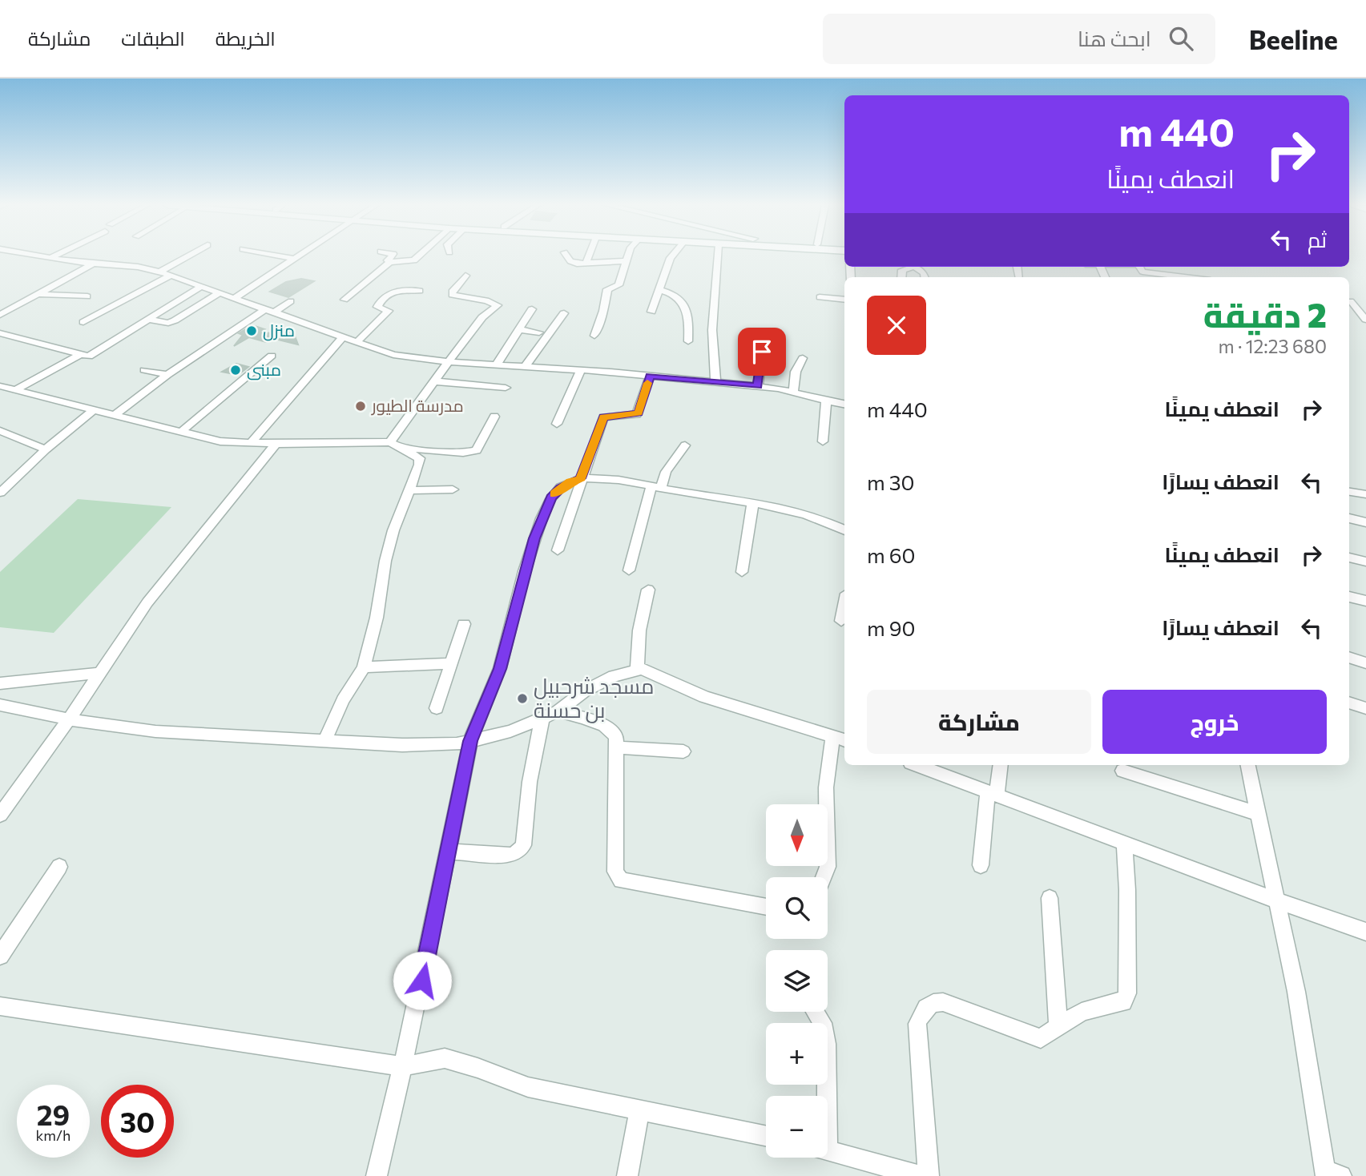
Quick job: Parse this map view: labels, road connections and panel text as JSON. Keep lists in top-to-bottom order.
{
  "places": [
    "منزل",
    "مبنى",
    "مدرسة الطيور",
    "مسجد شرحبيل بن حسنة"
  ],
  "north": "bottom",
  "page": {
    "header": "Beeline",
    "search": "ابحث هنا",
    "nav": ["الخريطة", "الطبقات", "مشاركة"],
    "turn": ["440 m", "انعطف يمينًا"],
    "then": "ثم",
    "heading": ["2 دقيقة", "680 m · 12:23"],
    "list": [
      {
        "name": "انعطف يمينًا",
        "value": "440 m"
      },
      {
        "name": "انعطف يسارًا",
        "value": "30 m"
      },
      {
        "name": "انعطف يمينًا",
        "value": "60 m"
      },
      {
        "name": "انعطف يسارًا",
        "value": "90 m"
      }
    ],
    "buttons": ["خروج", "مشاركة"],
    "map_buttons": ["+", "−"],
    "speed": "29 km/h",
    "limit": "30"
  }
}
